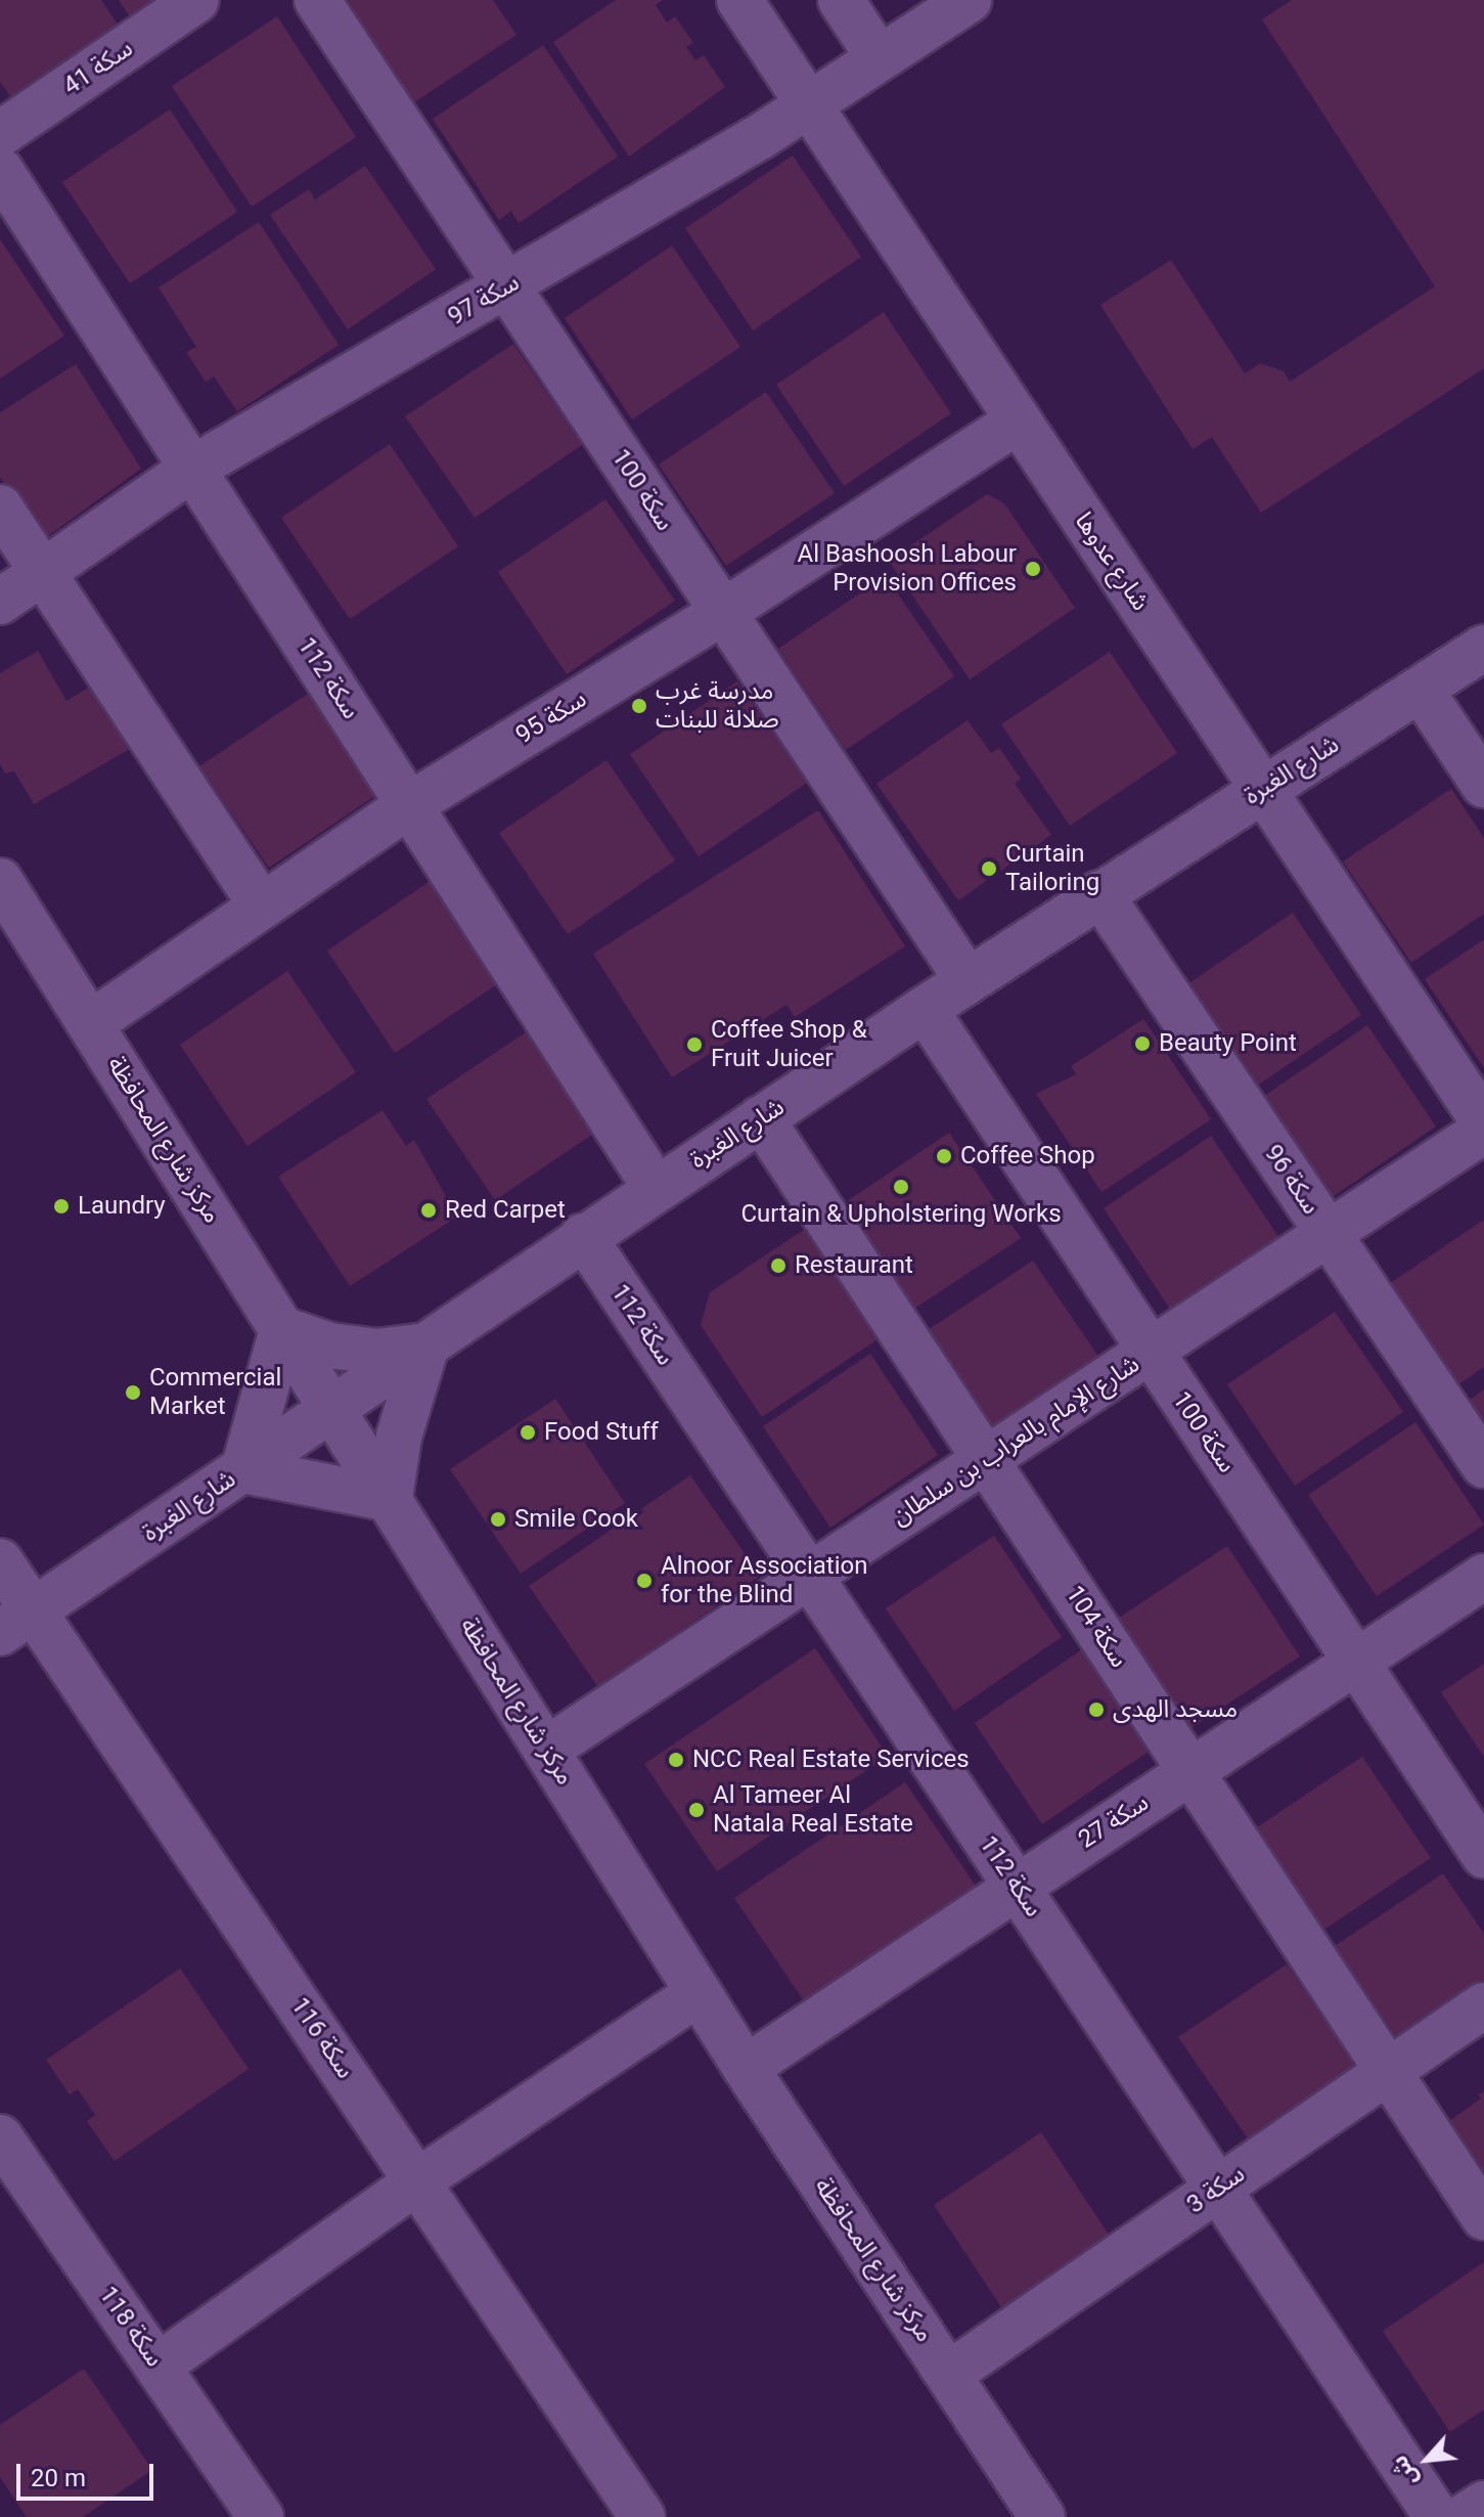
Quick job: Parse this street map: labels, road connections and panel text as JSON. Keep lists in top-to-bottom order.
{
  "streets": {
    "street": [
      "سكة 41",
      "سكة 97",
      "سكة 100",
      "شارع عدوها",
      "سكة 112",
      "سكة 95",
      "شارع الغبرة",
      "مركز شارع المحافظة",
      "سكة 96",
      "شارع الإمام بالعراب بن سلطان",
      "سكة 104",
      "سكة 27",
      "سكة 116",
      "سكة 3",
      "سكة 118"
    ]
  },
  "crossings": [
    ["سكة 97", "سكة 100"],
    ["سكة 97", "شارع عدوها"],
    ["سكة 97", "سكة 112"],
    ["سكة 100", "سكة 95"],
    ["سكة 100", "شارع الغبرة"],
    ["سكة 100", "شارع الإمام بالعراب بن سلطان"],
    ["سكة 100", "سكة 27"],
    ["شارع عدوها", "سكة 95"],
    ["شارع عدوها", "شارع الغبرة"],
    ["سكة 112", "سكة 95"],
    ["سكة 112", "شارع الغبرة"],
    ["سكة 112", "شارع الإمام بالعراب بن سلطان"],
    ["سكة 112", "سكة 27"],
    ["سكة 112", "سكة 3"],
    ["سكة 95", "مركز شارع المحافظة"],
    ["شارع الغبرة", "مركز شارع المحافظة"],
    ["شارع الغبرة", "سكة 96"],
    ["شارع الغبرة", "سكة 104"],
    ["شارع الغبرة", "سكة 116"],
    ["مركز شارع المحافظة", "شارع الإمام بالعراب بن سلطان"],
    ["مركز شارع المحافظة", "سكة 27"],
    ["مركز شارع المحافظة", "سكة 3"],
    ["سكة 96", "شارع الإمام بالعراب بن سلطان"],
    ["شارع الإمام بالعراب بن سلطان", "سكة 104"],
    ["سكة 104", "سكة 27"],
    ["سكة 104", "سكة 3"]
  ],
  "places": [
    "Al Bashoosh Labour Provision Offices",
    "مدرسة غرب صلالة للبنات",
    "Curtain Tailoring",
    "Beauty Point",
    "Coffee Shop & Fruit Juicer",
    "Coffee Shop",
    "Curtain & Upholstering Works",
    "Laundry",
    "Red Carpet",
    "Restaurant",
    "Commercial Market",
    "Food Stuff",
    "Smile Cook",
    "Alnoor Association for the Blind",
    "مسجد الهدى",
    "NCC Real Estate Services",
    "Al Tameer Al Natala Real Estate"
  ],
  "scale_bar": "20 m",
  "north": "bottom left"
}
